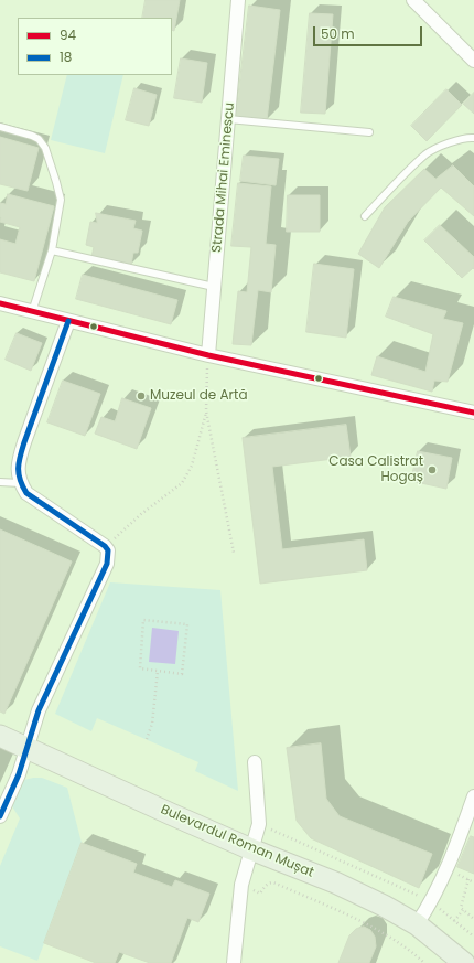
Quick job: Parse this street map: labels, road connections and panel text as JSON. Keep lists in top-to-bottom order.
{
  "streets": {
    "main road": ["Bulevardul Roman Mușat"],
    "street": ["Strada Mihai Eminescu"]
  },
  "places": ["Muzeul de Artă", "Casa Calistrat Hogaș"],
  "lines": ["transit line 94", "transit line 18"],
  "legend": ["94", "18"],
  "scale_bar": "50 m"
}
